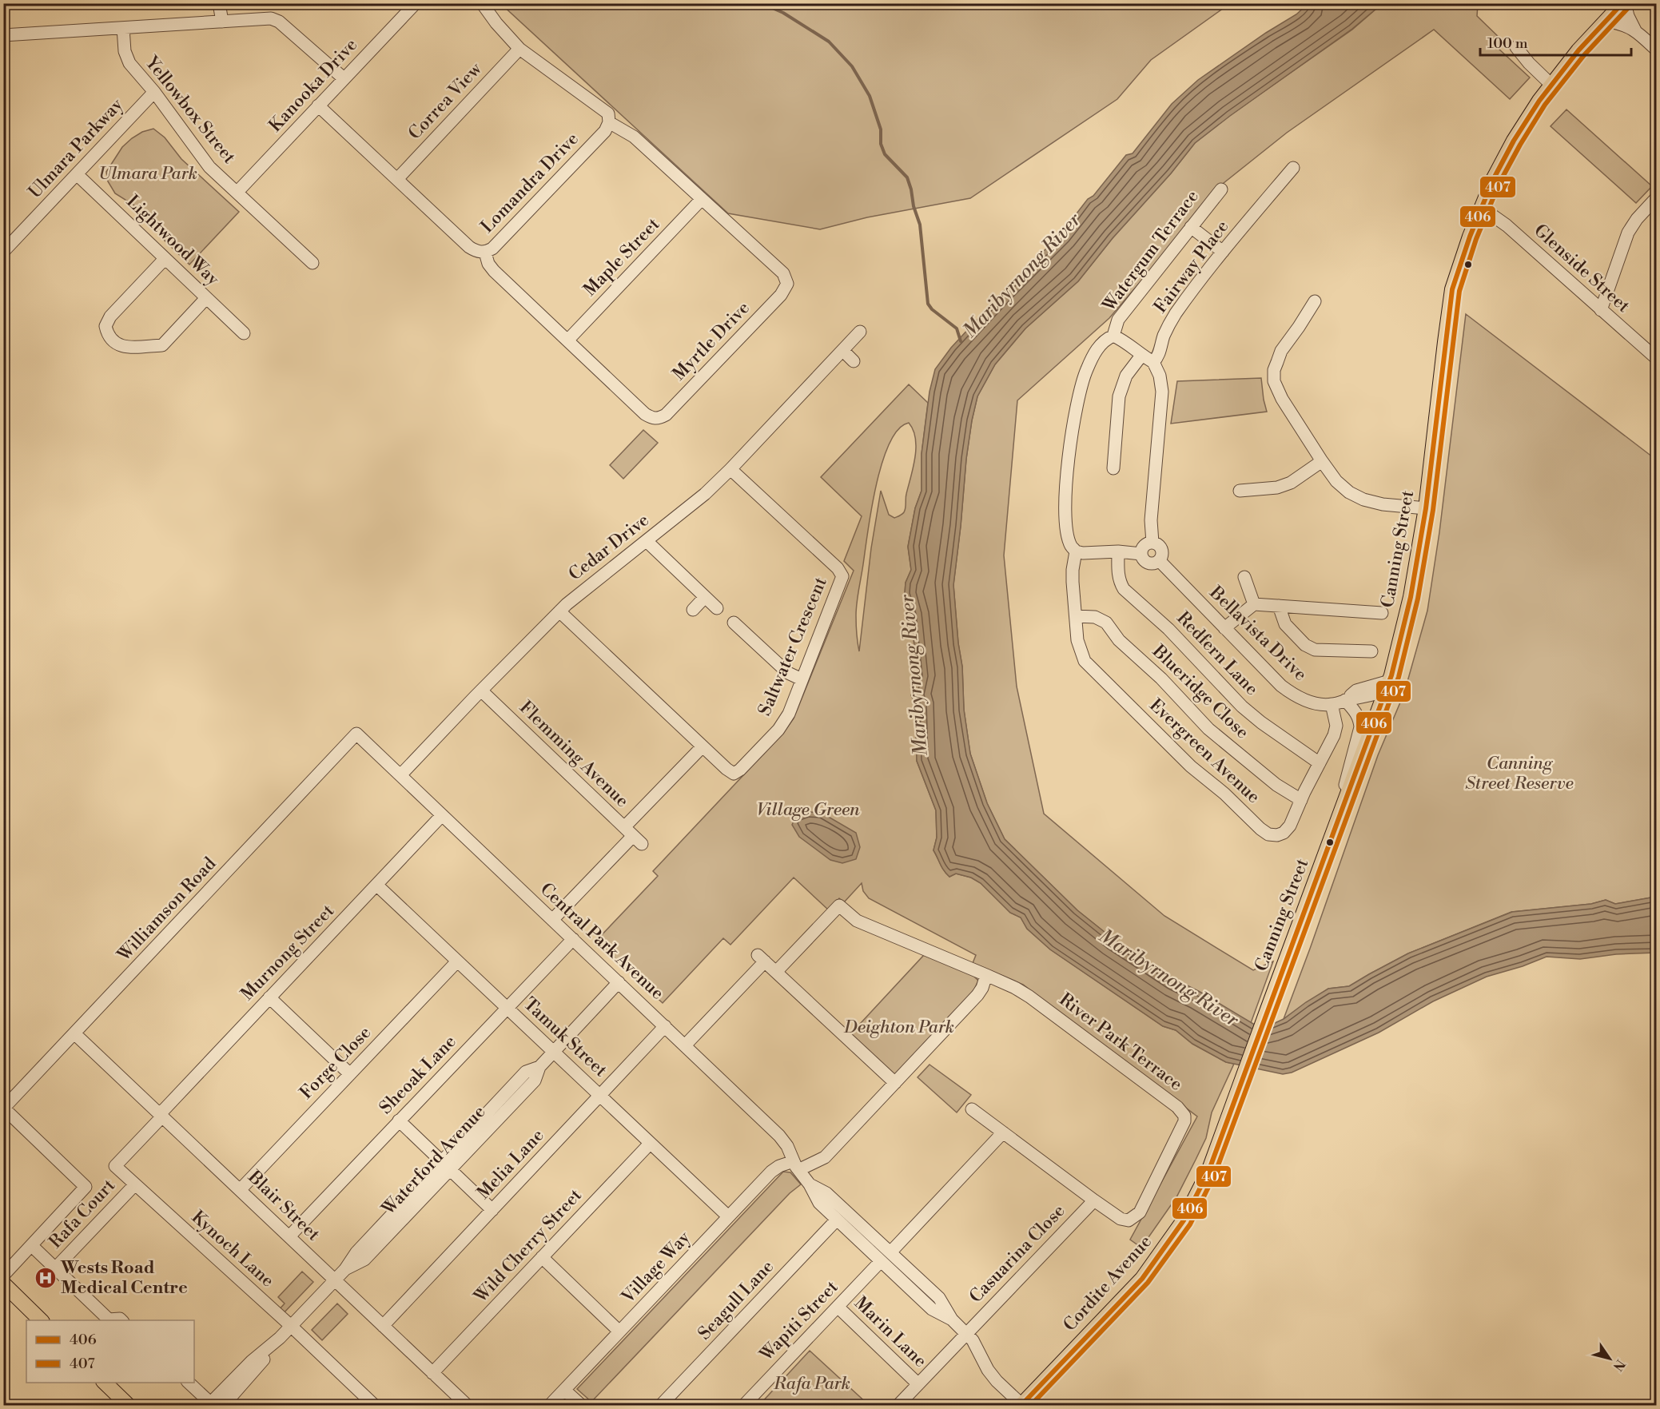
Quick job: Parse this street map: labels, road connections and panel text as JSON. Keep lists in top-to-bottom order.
{
  "streets": {
    "main road": ["Canning Street", "Cordite Avenue"],
    "street": [
      "Kanooka Drive",
      "Correa View",
      "Yellowbox Street",
      "Ulmara Parkway",
      "Lomandra Drive",
      "Lightwood Way",
      "Watergum Terrace",
      "Maple Street",
      "Fairway Place",
      "Glenside Street",
      "Myrtle Drive",
      "Cedar Drive",
      "Bellavista Drive",
      "Saltwater Crescent",
      "Redfern Lane",
      "Blueridge Close",
      "Evergreen Avenue",
      "Flemming Avenue",
      "Williamson Road",
      "Central Park Avenue",
      "Murnong Street",
      "Tamuk Street",
      "River Park Terrace",
      "Forge Close",
      "Sheoak Lane",
      "Waterford Avenue",
      "Melia Lane",
      "Blair Street",
      "Rafa Court",
      "Wild Cherry Street",
      "Kynoch Lane",
      "Casuarina Close",
      "Village Way",
      "Seagull Lane",
      "Wapiti Street",
      "Marin Lane"
    ]
  },
  "crossings": [
    ["Kanooka Drive", "Yellowbox Street"],
    ["Kanooka Drive", "Lomandra Drive"],
    ["Correa View", "Lomandra Drive"],
    ["Yellowbox Street", "Ulmara Parkway"],
    ["Ulmara Parkway", "Lightwood Way"],
    ["Lomandra Drive", "Myrtle Drive"],
    ["Watergum Terrace", "Fairway Place"],
    ["Watergum Terrace", "Evergreen Avenue"],
    ["Maple Street", "Myrtle Drive"],
    ["Glenside Street", "Canning Street"],
    ["Cedar Drive", "Saltwater Crescent"],
    ["Cedar Drive", "Flemming Avenue"],
    ["Cedar Drive", "Central Park Avenue"],
    ["Canning Street", "Bellavista Drive"],
    ["Canning Street", "Cordite Avenue"],
    ["Bellavista Drive", "Evergreen Avenue"],
    ["Redfern Lane", "Evergreen Avenue"],
    ["Blueridge Close", "Evergreen Avenue"],
    ["Williamson Road", "Central Park Avenue"],
    ["Williamson Road", "Blair Street"],
    ["Central Park Avenue", "Murnong Street"],
    ["Central Park Avenue", "Sheoak Lane"],
    ["Central Park Avenue", "Waterford Avenue"],
    ["Central Park Avenue", "Melia Lane"],
    ["Central Park Avenue", "Casuarina Close"],
    ["Central Park Avenue", "Village Way"],
    ["Central Park Avenue", "Cordite Avenue"],
    ["Central Park Avenue", "Seagull Lane"],
    ["Central Park Avenue", "Wapiti Street"],
    ["Murnong Street", "Tamuk Street"],
    ["Murnong Street", "Blair Street"],
    ["Murnong Street", "Kynoch Lane"],
    ["Tamuk Street", "Forge Close"],
    ["Tamuk Street", "Sheoak Lane"],
    ["Tamuk Street", "Waterford Avenue"],
    ["Tamuk Street", "Melia Lane"],
    ["Tamuk Street", "Wild Cherry Street"],
    ["Tamuk Street", "Village Way"],
    ["River Park Terrace", "Casuarina Close"],
    ["River Park Terrace", "Village Way"],
    ["Forge Close", "Blair Street"],
    ["Sheoak Lane", "Blair Street"],
    ["Waterford Avenue", "Blair Street"],
    ["Waterford Avenue", "Kynoch Lane"],
    ["Melia Lane", "Blair Street"],
    ["Blair Street", "Wild Cherry Street"],
    ["Blair Street", "Kynoch Lane"],
    ["Rafa Court", "Kynoch Lane"],
    ["Casuarina Close", "Marin Lane"],
    ["Wapiti Street", "Marin Lane"]
  ],
  "water": ["Maribyrnong River"],
  "parks": [
    "Ulmara Park",
    "Canning Street Reserve",
    "Village Green",
    "Deighton Park",
    "Rafa Park"
  ],
  "places": {
    "hospital": ["Wests Road Medical Centre"]
  },
  "lines": ["transit line 406", "transit line 407"],
  "legend": ["406", "407"],
  "scale_bar": "100 m",
  "north": "bottom right"
}
